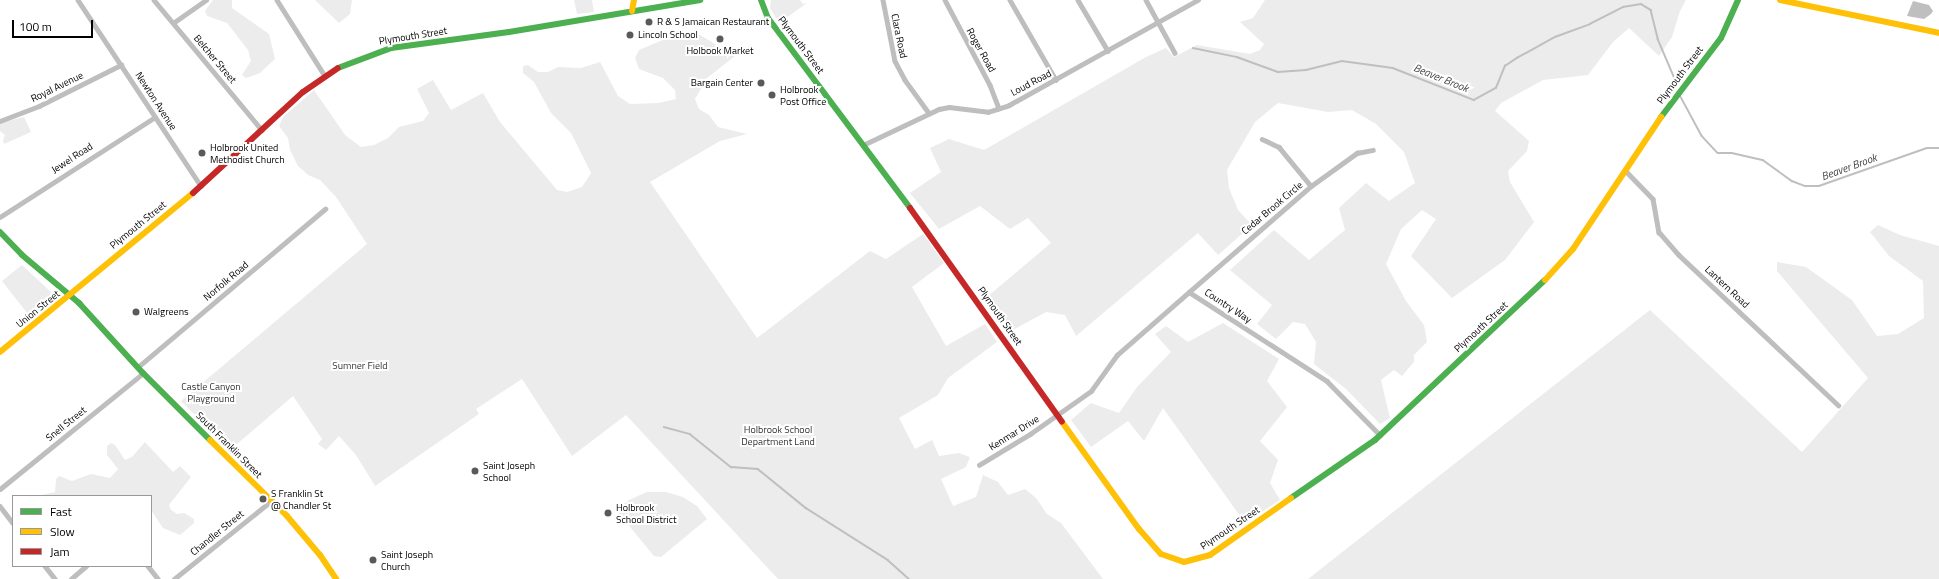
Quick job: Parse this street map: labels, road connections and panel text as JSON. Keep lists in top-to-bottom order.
{
  "streets": {
    "street": [
      "Plymouth Street",
      "Clara Road",
      "Roger Road",
      "Belcher Street",
      "Loud Road",
      "Royal Avenue",
      "Newton Avenue",
      "Jewel Road",
      "Cedar Brook Circle",
      "Norfolk Road",
      "Lantern Road",
      "Country Way",
      "Union Street",
      "Snell Street",
      "Kenmar Drive",
      "South Franklin Street",
      "Chandler Street"
    ]
  },
  "crossings": [
    ["Plymouth Street", "Belcher Street"],
    ["Plymouth Street", "Loud Road"],
    ["Plymouth Street", "Newton Avenue"],
    ["Plymouth Street", "Lantern Road"],
    ["Plymouth Street", "Country Way"],
    ["Plymouth Street", "Union Street"],
    ["Plymouth Street", "Kenmar Drive"],
    ["Plymouth Street", "South Franklin Street"],
    ["Clara Road", "Loud Road"],
    ["Roger Road", "Loud Road"],
    ["Royal Avenue", "Newton Avenue"],
    ["Newton Avenue", "Jewel Road"],
    ["Cedar Brook Circle", "Country Way"],
    ["Norfolk Road", "South Franklin Street"],
    ["Country Way", "Kenmar Drive"],
    ["Union Street", "South Franklin Street"],
    ["Snell Street", "South Franklin Street"],
    ["South Franklin Street", "Chandler Street"]
  ],
  "water": ["Beaver Brook"],
  "parks": ["Sumner Field", "Castle Canyon Playground", "Holbrook School Department Land"],
  "places": [
    "R & S Jamaican Restaurant",
    "Lincoln School",
    "Holbook Market",
    "Bargain Center",
    "Holbrook Post Office",
    "Holbrook United Methodist Church",
    "Walgreens",
    "Saint Joseph School",
    "S Franklin St @ Chandler St",
    "Holbrook School District",
    "Saint Joseph Church"
  ],
  "legend": ["Fast", "Slow", "Jam"],
  "scale_bar": "100 m"
}
